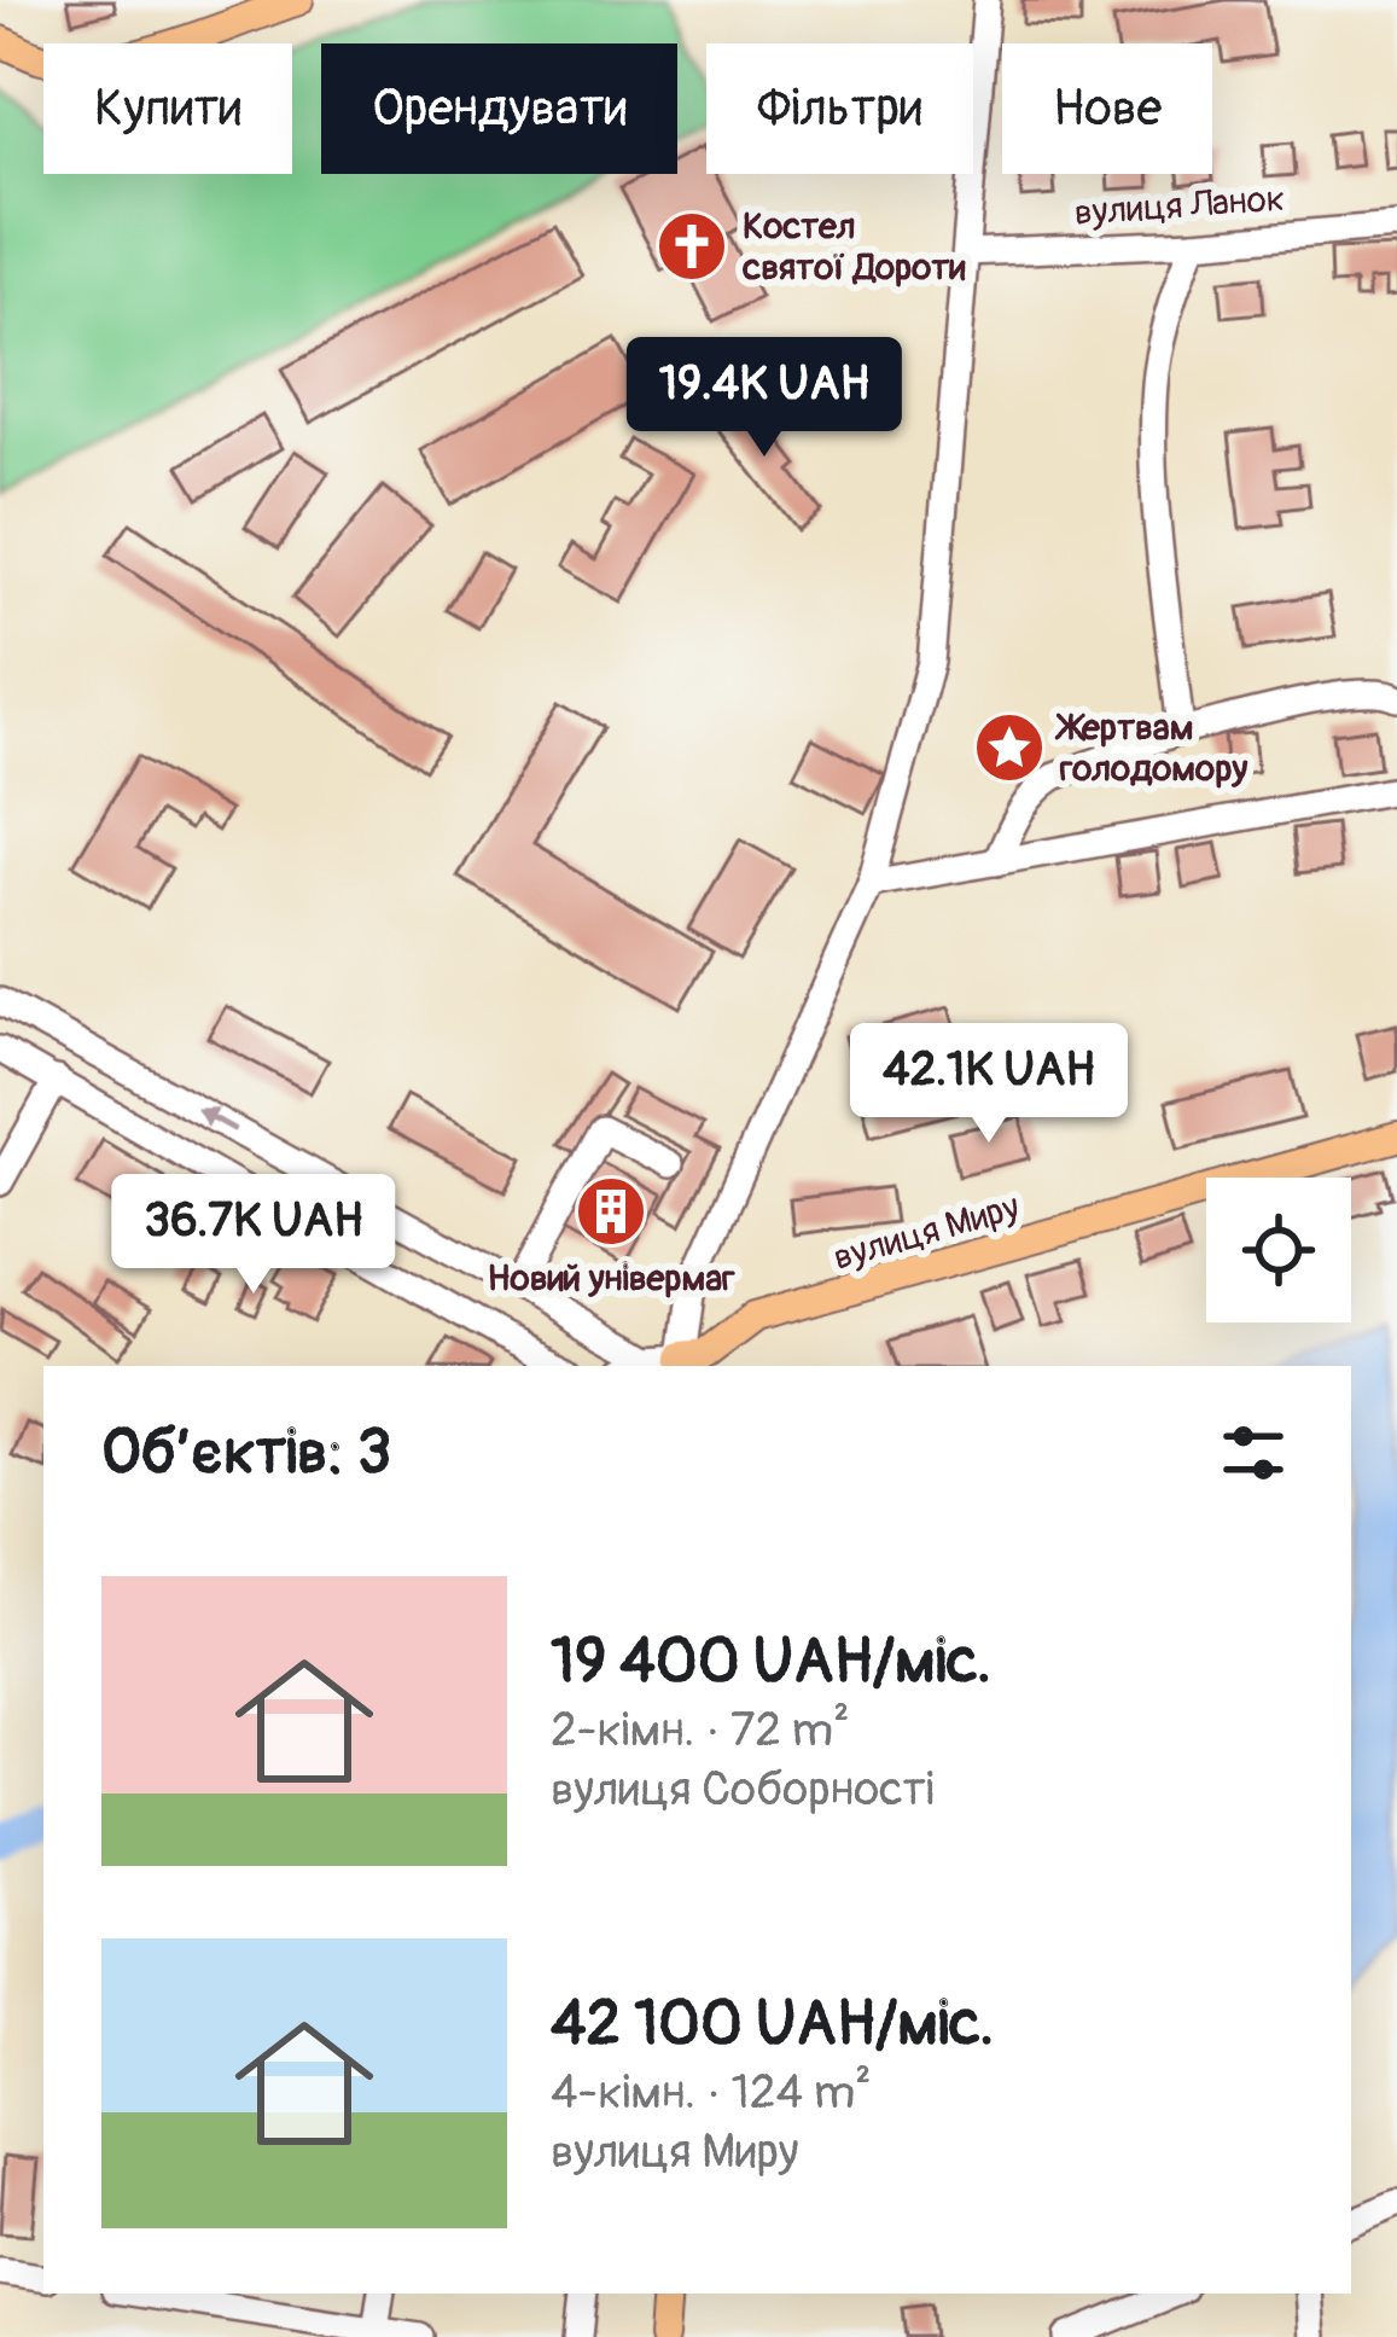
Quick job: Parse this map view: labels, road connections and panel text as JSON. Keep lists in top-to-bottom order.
{
  "streets": {
    "main road": ["вулиця Миру"],
    "street": ["вулиця Ланок"]
  },
  "places": {
    "church": ["Костел святої Дороти"],
    "place": ["Жертвам голодомору"],
    "building": ["Новий універмаг"]
  },
  "page": {
    "chip": [
      "Купити",
      "Орендувати",
      "Фільтри",
      "Нове"
    ],
    "price": ["19.4K UAH", "42.1K UAH", "36.7K UAH"],
    "heading": "Об’єктів: 3",
    "list": [
      {
        "name": "19 400 UAH/міс.",
        "note": "2-кімн. · 72 m² · вулиця Соборності"
      },
      {
        "name": "42 100 UAH/міс.",
        "note": "4-кімн. · 124 m² · вулиця Миру"
      }
    ]
  }
}
